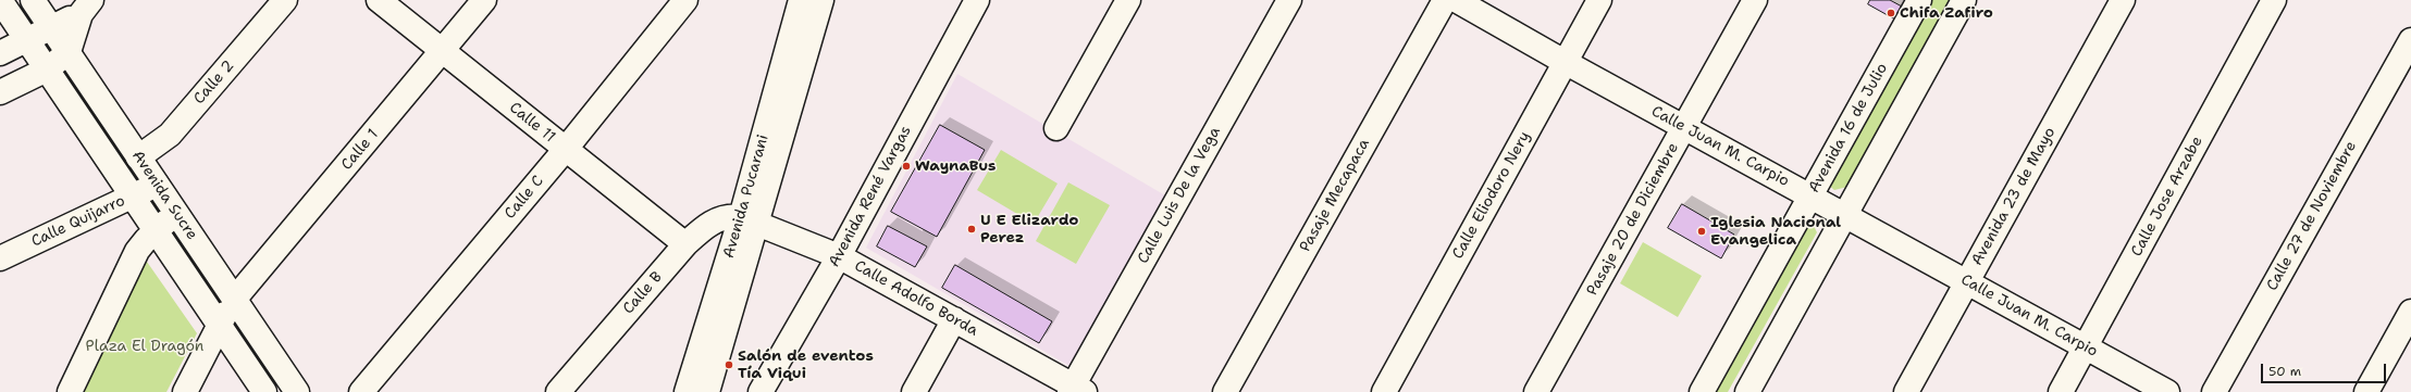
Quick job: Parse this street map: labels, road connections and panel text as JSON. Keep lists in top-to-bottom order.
{
  "streets": {
    "street": [
      "Calle 2",
      "Calle 11",
      "Avenida 16 de Julio",
      "Calle Juan M. Carpio",
      "Calle 1",
      "Avenida Sucre",
      "Calle Luis De la Vega",
      "Pasaje Mecapaca",
      "Calle Eliodoro Nery",
      "Avenida Pucarani",
      "Avenida René Vargas",
      "Avenida 23 de Mayo",
      "Calle Jose Arzabe",
      "Calle C",
      "Calle 27 de Noviembre",
      "Pasaje 20 de Diciembre",
      "Calle Quijarro",
      "Calle B",
      "Calle Adolfo Borda"
    ]
  },
  "crossings": [
    ["Calle 2", "Avenida Sucre"],
    ["Calle 11", "Calle 1"],
    ["Calle 11", "Calle C"],
    ["Calle 11", "Calle B"],
    ["Avenida 16 de Julio", "Calle Juan M. Carpio"],
    ["Calle Juan M. Carpio", "Calle Eliodoro Nery"],
    ["Calle Juan M. Carpio", "Avenida 23 de Mayo"],
    ["Calle Juan M. Carpio", "Calle Jose Arzabe"],
    ["Calle Juan M. Carpio", "Pasaje 20 de Diciembre"],
    ["Calle 1", "Avenida Sucre"],
    ["Avenida Sucre", "Calle Quijarro"],
    ["Calle Luis De la Vega", "Calle Adolfo Borda"],
    ["Avenida Pucarani", "Calle B"],
    ["Avenida Pucarani", "Calle Adolfo Borda"],
    ["Avenida René Vargas", "Calle Adolfo Borda"],
    ["Calle B", "Calle Adolfo Borda"]
  ],
  "parks": ["Plaza El Dragón"],
  "places": [
    "Chifa Zafiro",
    "WaynaBus",
    "U E Elizardo Perez",
    "Iglesia Nacional Evangelica",
    "Salón de eventos Tía Viqui"
  ],
  "scale_bar": "50 m"
}
